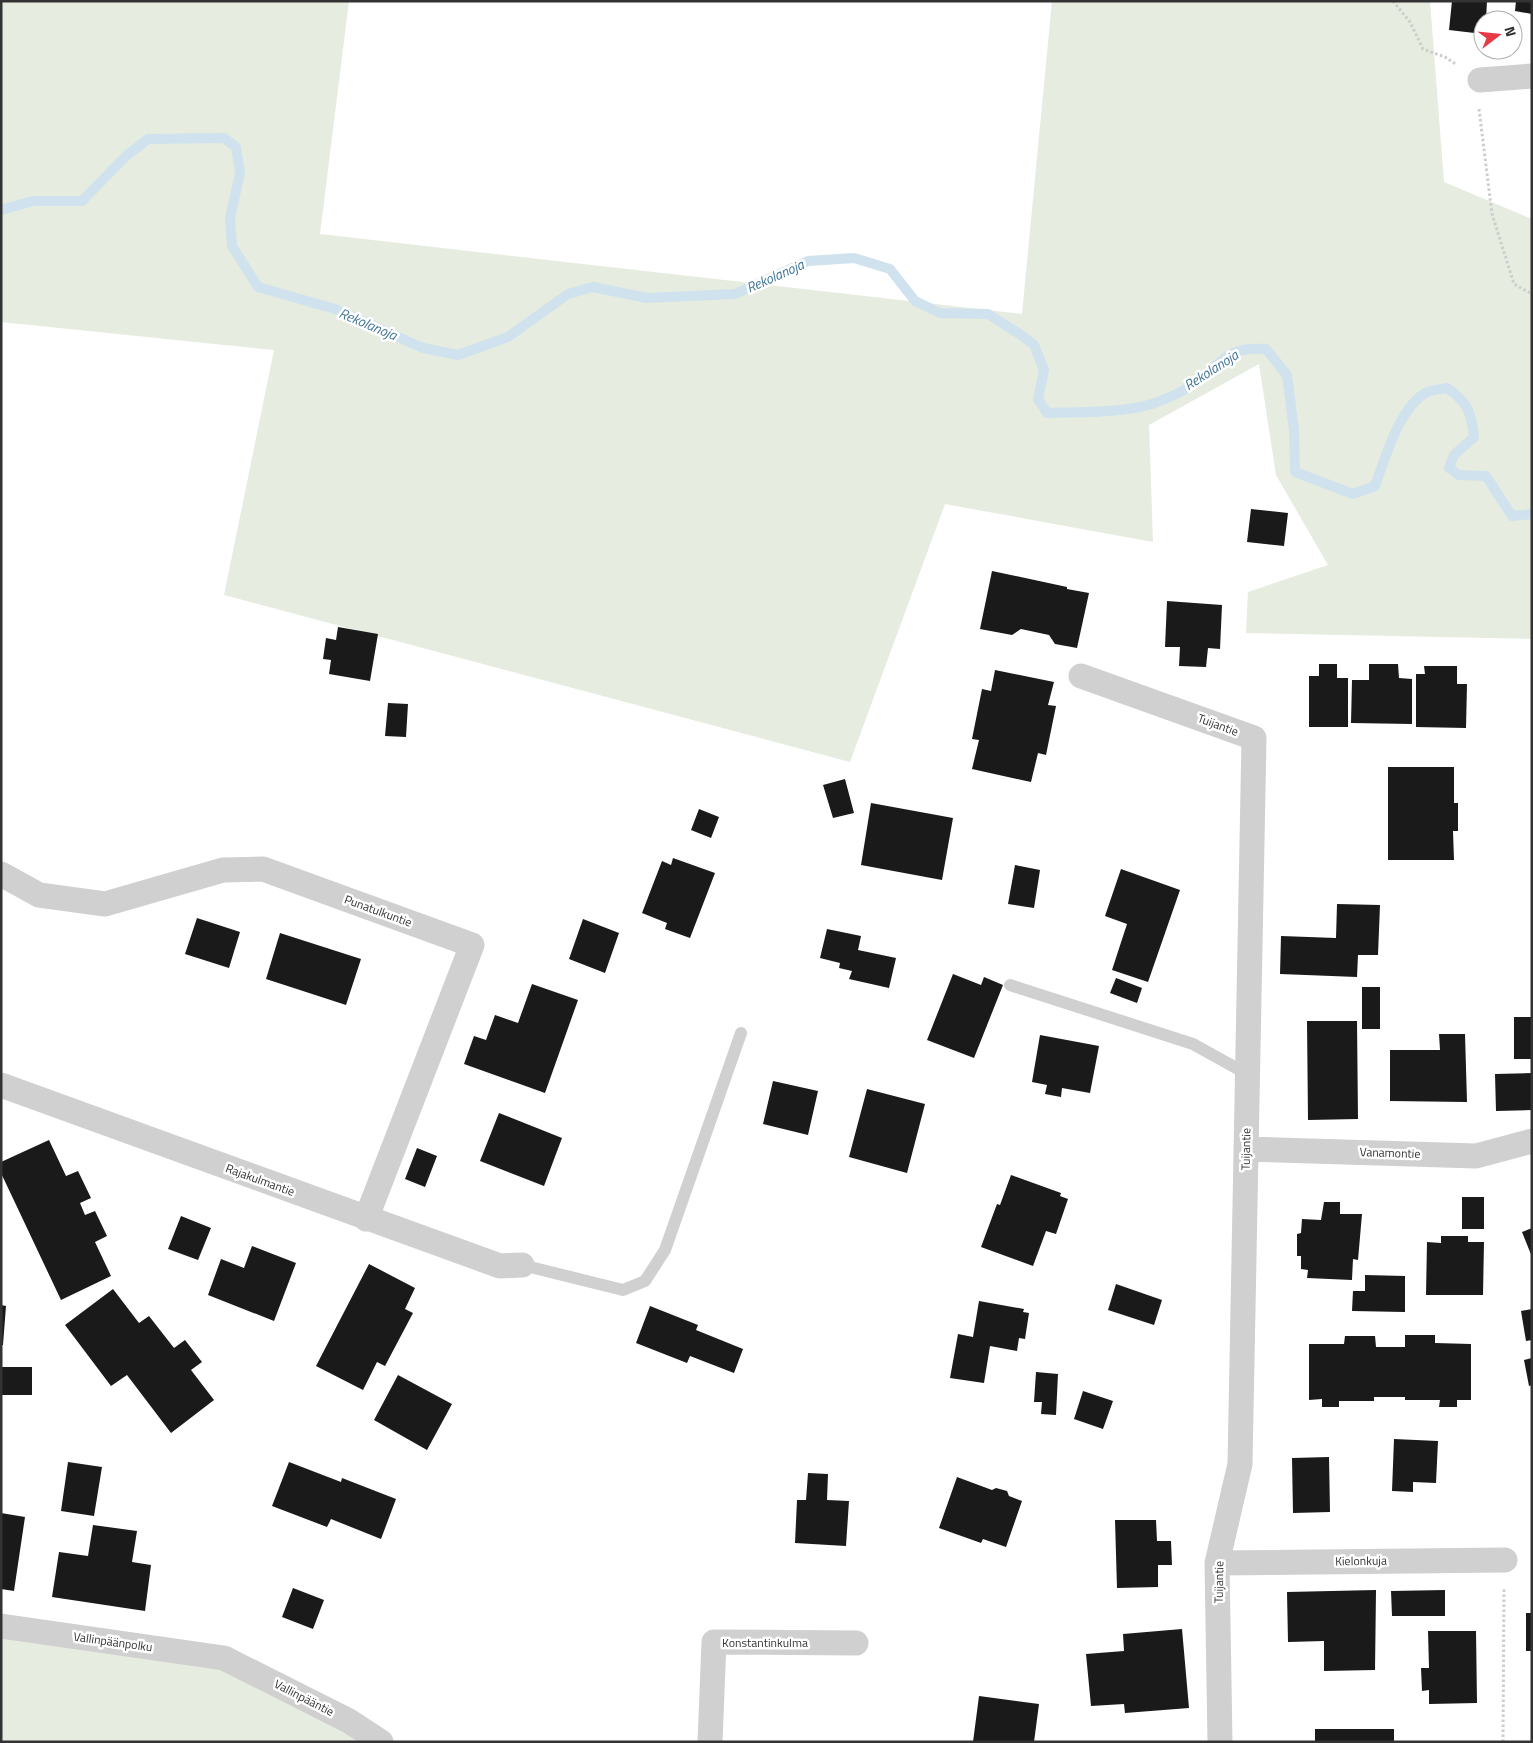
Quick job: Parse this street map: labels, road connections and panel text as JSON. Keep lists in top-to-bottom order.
{
  "streets": {
    "street": [
      "Tuijantie",
      "Punatulkuntie",
      "Vanamontie",
      "Rajakulmantie",
      "Kielonkuja",
      "Vallinpäänpolku",
      "Konstantinkulma",
      "Vallinpääntie"
    ]
  },
  "crossings": [
    ["Tuijantie", "Vanamontie"],
    ["Tuijantie", "Kielonkuja"],
    ["Punatulkuntie", "Rajakulmantie"],
    ["Vallinpäänpolku", "Vallinpääntie"]
  ],
  "water": ["Rekolanoja"],
  "north": "right"
}
